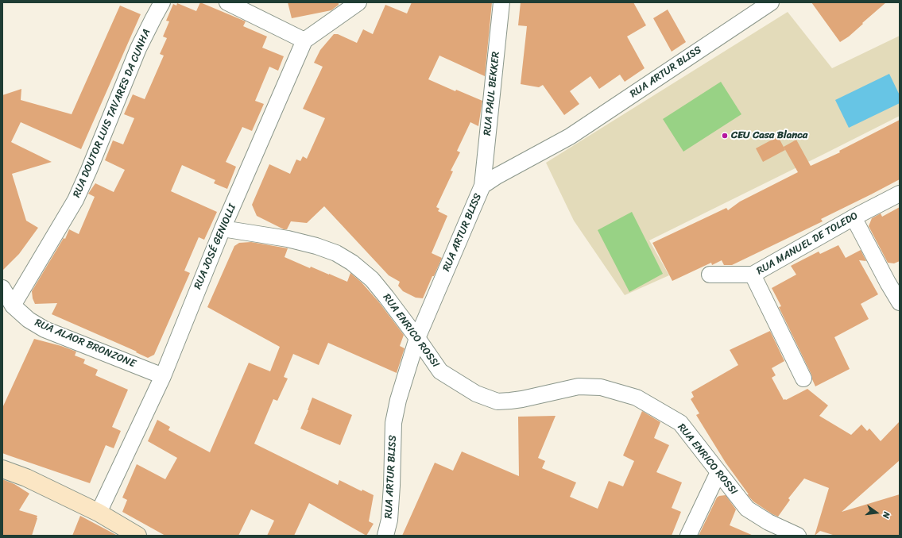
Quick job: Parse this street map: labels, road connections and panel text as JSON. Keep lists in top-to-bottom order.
{
  "streets": {
    "street": [
      "RUA ARTUR BLISS",
      "RUA PAUL BEKKER",
      "RUA DOUTOR LUIS TAVARES DA CUNHA",
      "RUA MANUEL DE TOLEDO",
      "RUA JOSÉ GENIOLLI",
      "RUA ENRICO ROSSI",
      "RUA ALAOR BRONZONE"
    ]
  },
  "crossings": [
    ["RUA ARTUR BLISS", "RUA PAUL BEKKER"],
    ["RUA ARTUR BLISS", "RUA ENRICO ROSSI"],
    ["RUA DOUTOR LUIS TAVARES DA CUNHA", "RUA ALAOR BRONZONE"],
    ["RUA JOSÉ GENIOLLI", "RUA ENRICO ROSSI"],
    ["RUA JOSÉ GENIOLLI", "RUA ALAOR BRONZONE"]
  ],
  "places": ["CEU Casa Blanca"],
  "north": "right"
}
